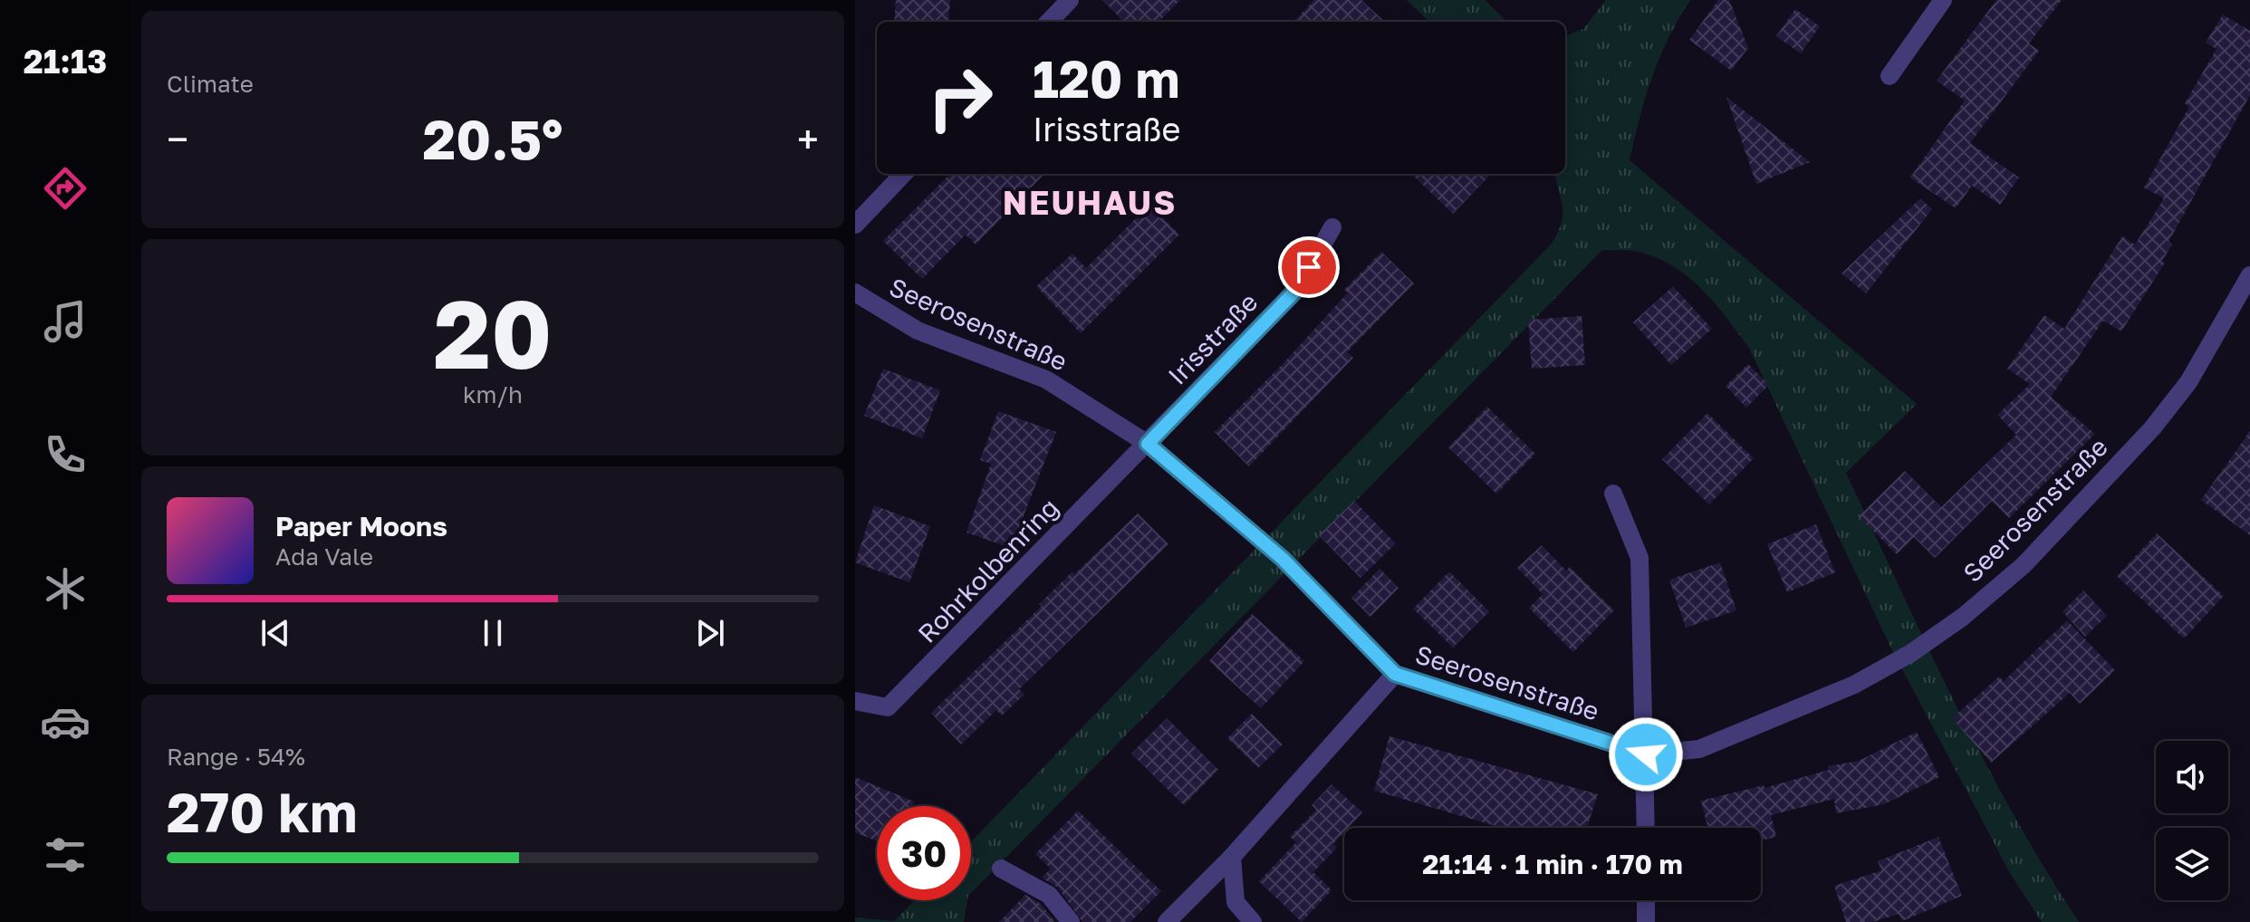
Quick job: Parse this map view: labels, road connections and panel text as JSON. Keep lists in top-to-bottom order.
{
  "streets": {
    "street": ["Seerosenstraße", "Irisstraße", "Rohrkolbenring"]
  },
  "crossings": [
    ["Seerosenstraße", "Irisstraße"],
    ["Seerosenstraße", "Rohrkolbenring"],
    ["Irisstraße", "Rohrkolbenring"]
  ],
  "districts": ["NEUHAUS"],
  "page": {
    "tabs": "21:13",
    "tile": [
      "Climate",
      ["20", "km/h"],
      ["Range · 54%", "270 km"]
    ],
    "turn": ["120 m", "Irisstraße"],
    "heat": ["−", "20.5°", "+"],
    "song": ["Paper Moons", "Ada Vale"],
    "limit": "30",
    "trip": "21:14 · 1 min · 170 m"
  }
}
